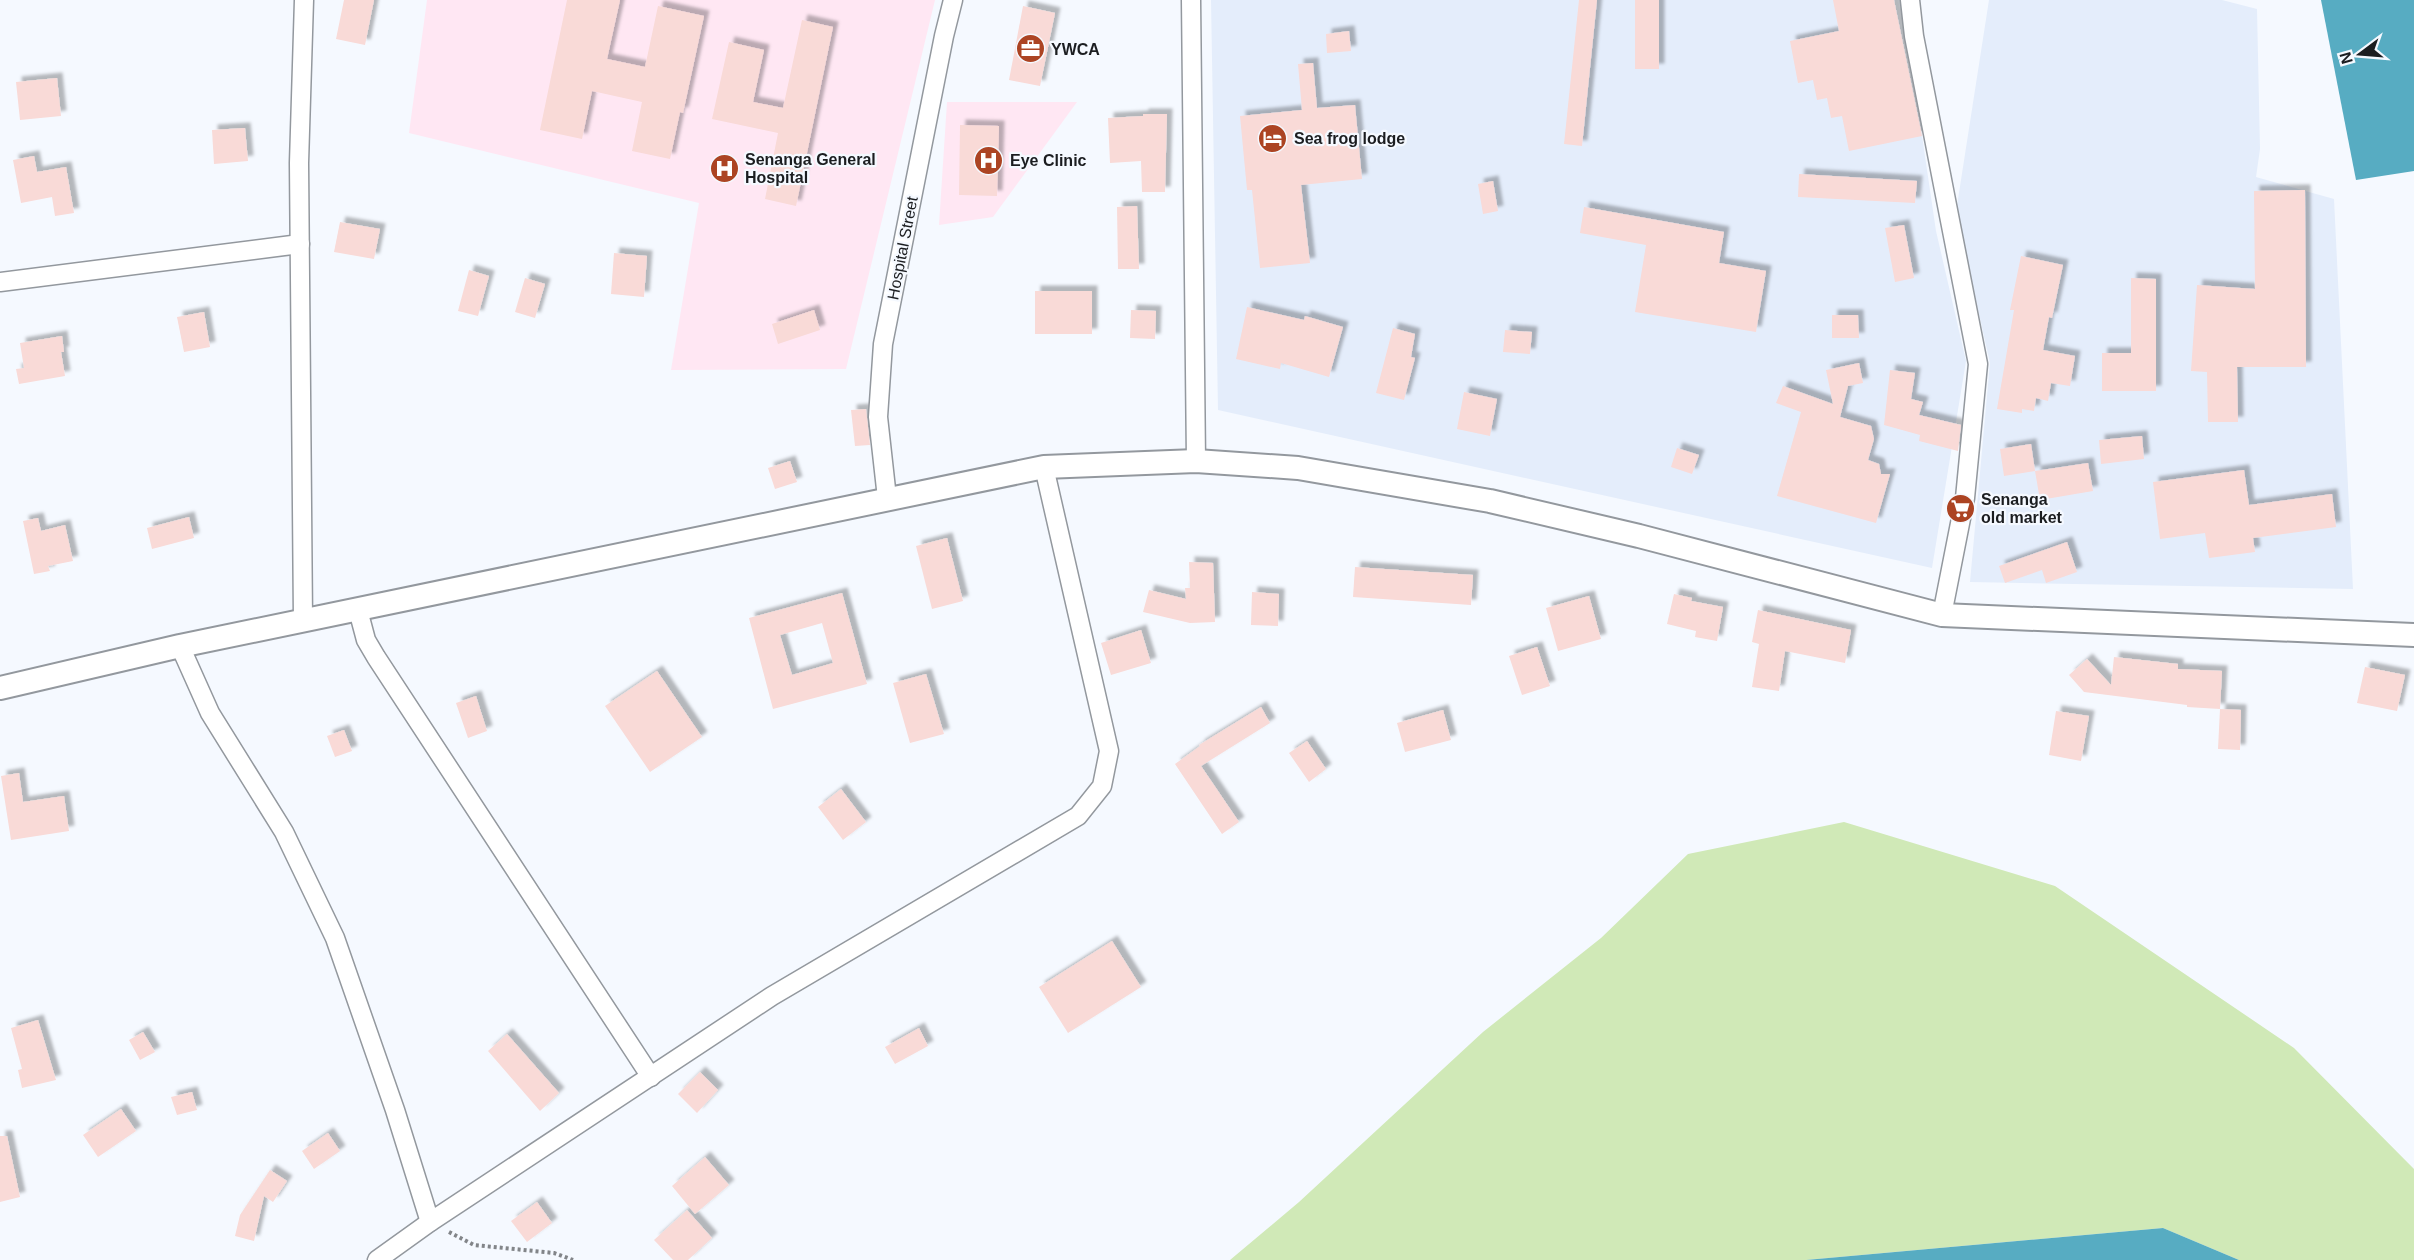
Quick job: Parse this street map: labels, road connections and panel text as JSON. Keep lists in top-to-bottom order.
{
  "streets": {
    "street": ["Hospital Street"]
  },
  "places": {
    "office": ["YWCA"],
    "hotel": ["Sea frog lodge"],
    "hospital": ["Eye Clinic", "Senanga General Hospital"],
    "supermarket": ["Senanga old market"]
  },
  "north": "left"
}
